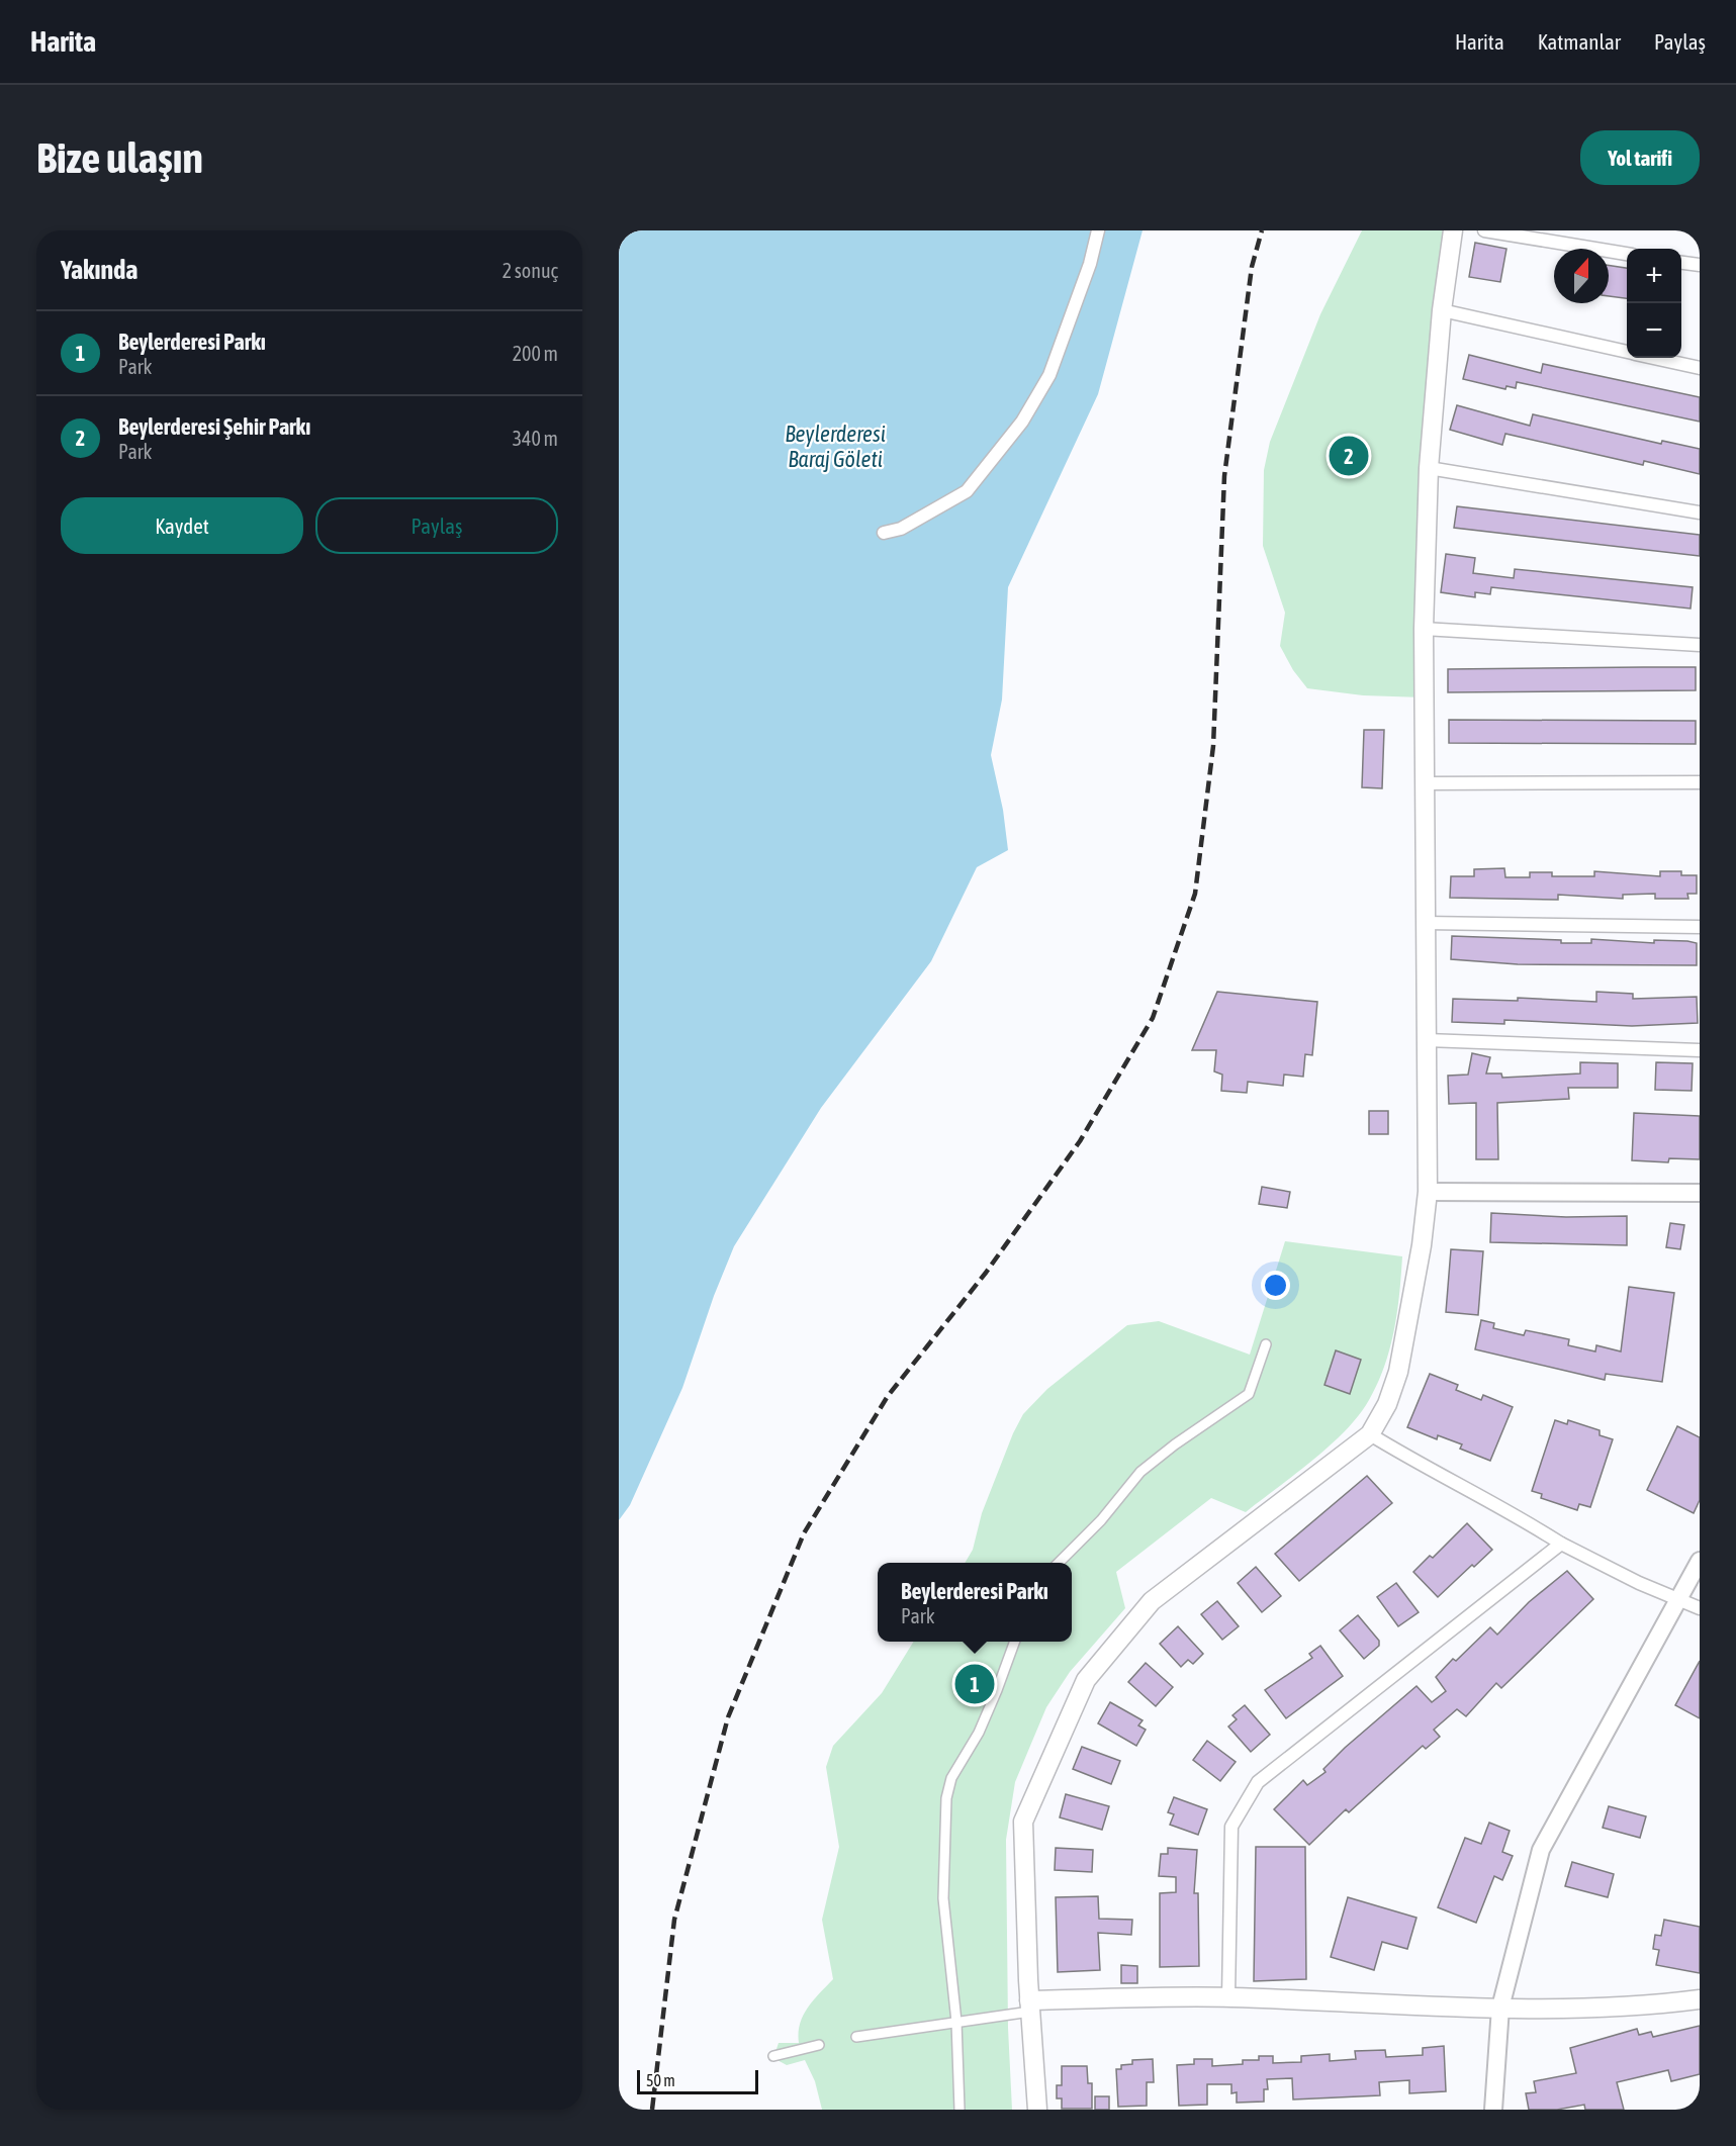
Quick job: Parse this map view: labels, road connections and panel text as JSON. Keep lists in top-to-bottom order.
{
  "water": ["Beylerderesi Baraj Göleti"],
  "scale_bar": "50 m",
  "north": "top",
  "page": {
    "header": "Harita",
    "nav": ["Harita", "Katmanlar", "Paylaş"],
    "buttons": [
      "Yol tarifi",
      ["Kaydet", "Paylaş"]
    ],
    "title": "Bize ulaşın",
    "heading": ["Yakında", "2 sonuç"],
    "map_buttons": ["+", "−"],
    "list": [
      {
        "mark": "1",
        "name": "Beylerderesi Parkı",
        "note": "Park",
        "value": "200 m"
      },
      {
        "mark": "2",
        "name": "Beylerderesi Şehir Parkı",
        "note": "Park",
        "value": "340 m"
      }
    ],
    "pins": ["2", "1"],
    "popup": ["Beylerderesi Parkı", "Park"],
    "scale": "50 m"
  }
}
